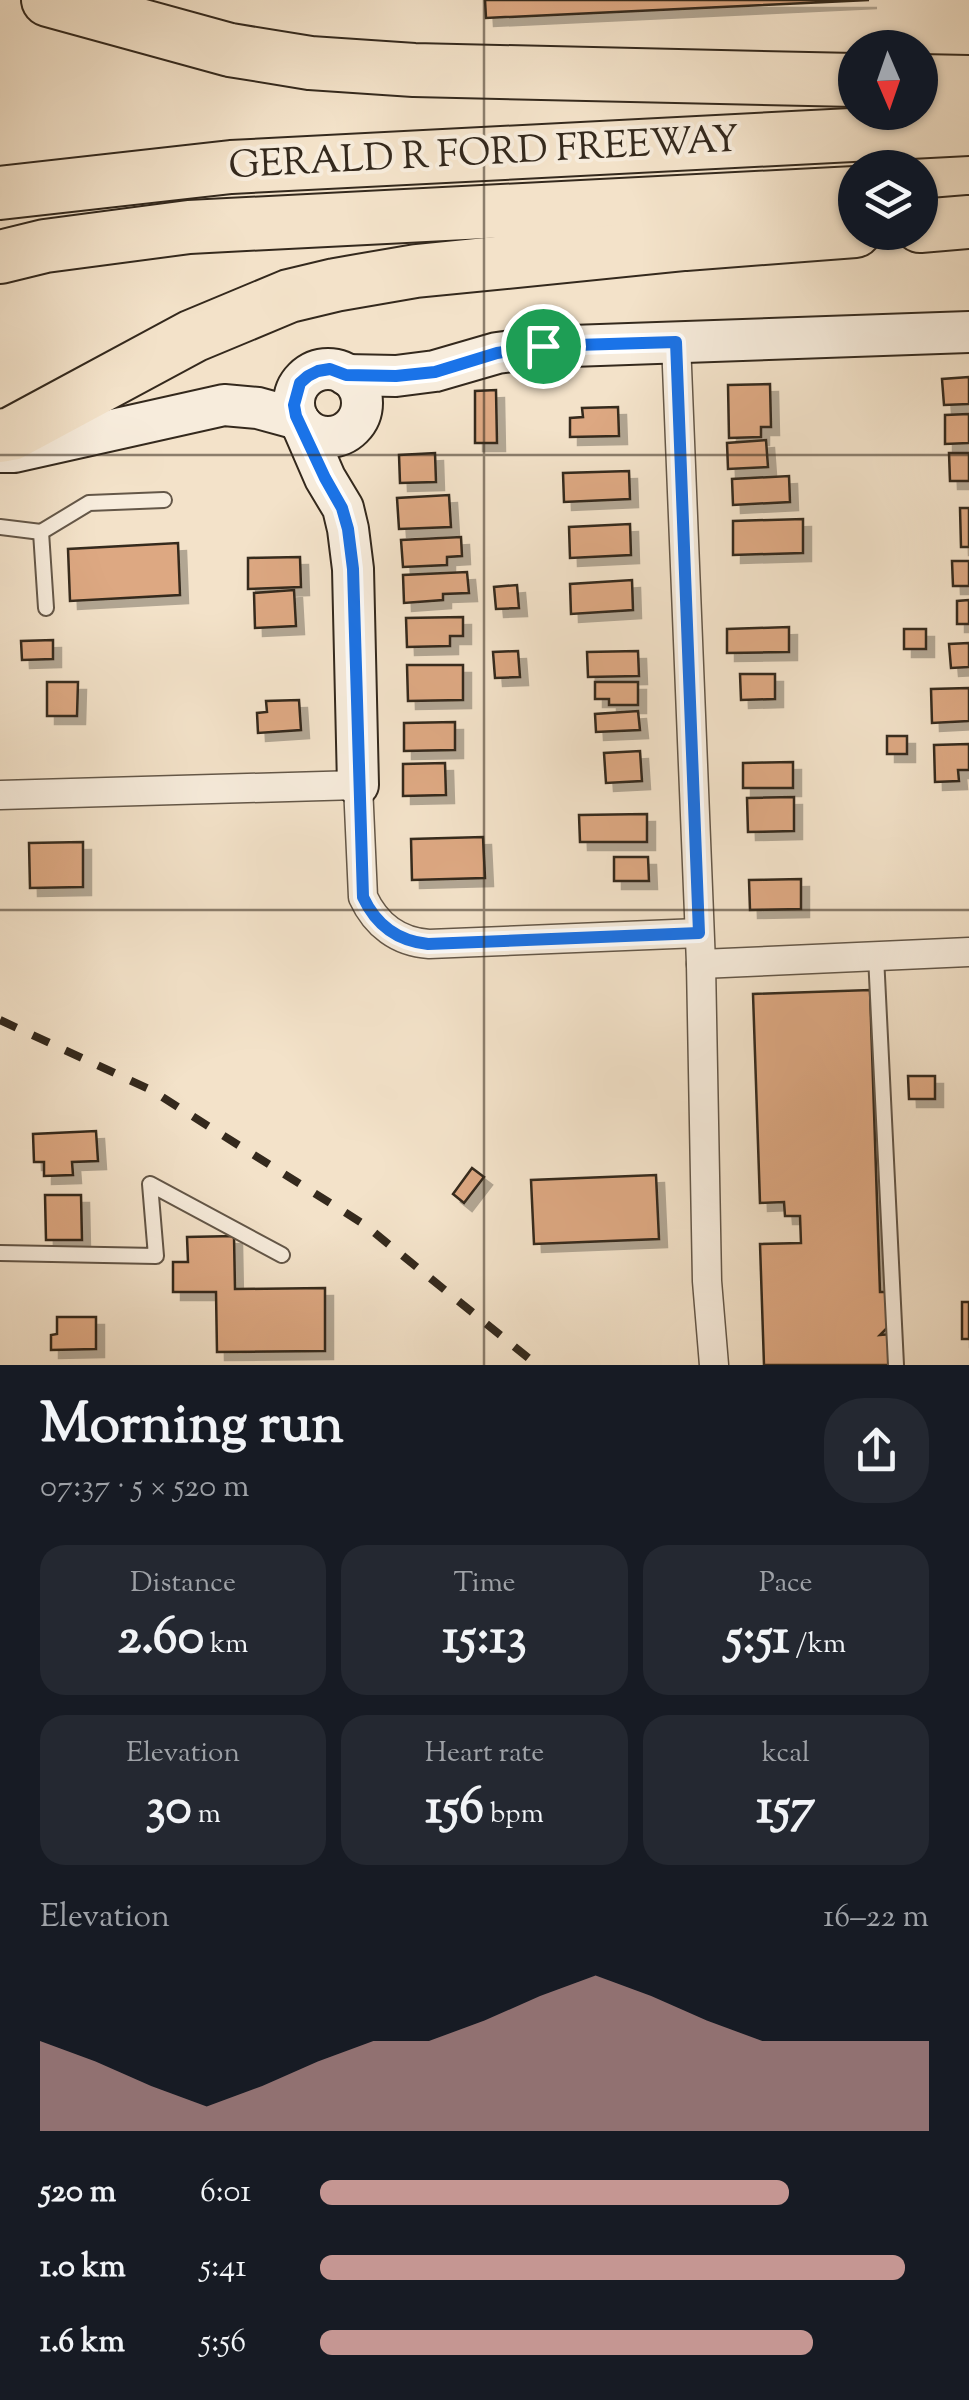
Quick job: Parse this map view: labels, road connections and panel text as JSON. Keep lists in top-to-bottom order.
{
  "streets": {
    "highway": ["GERALD R FORD FREEWAY"]
  },
  "north": "bottom",
  "page": {
    "heading": ["Morning run", "07:37 · 5 × 520 m"],
    "stats": [
      ["Distance", "2.60 km"],
      ["Time", "15:13"],
      ["Pace", "5:51 /km"],
      ["Elevation", "30 m"],
      ["Heart rate", "156 bpm"],
      ["kcal", "157"]
    ],
    "chart": ["Elevation", "16–22 m"],
    "list": [
      {
        "name": "520 m",
        "note": "6:01"
      },
      {
        "name": "1.0 km",
        "note": "5:41"
      },
      {
        "name": "1.6 km",
        "note": "5:56"
      }
    ]
  }
}
